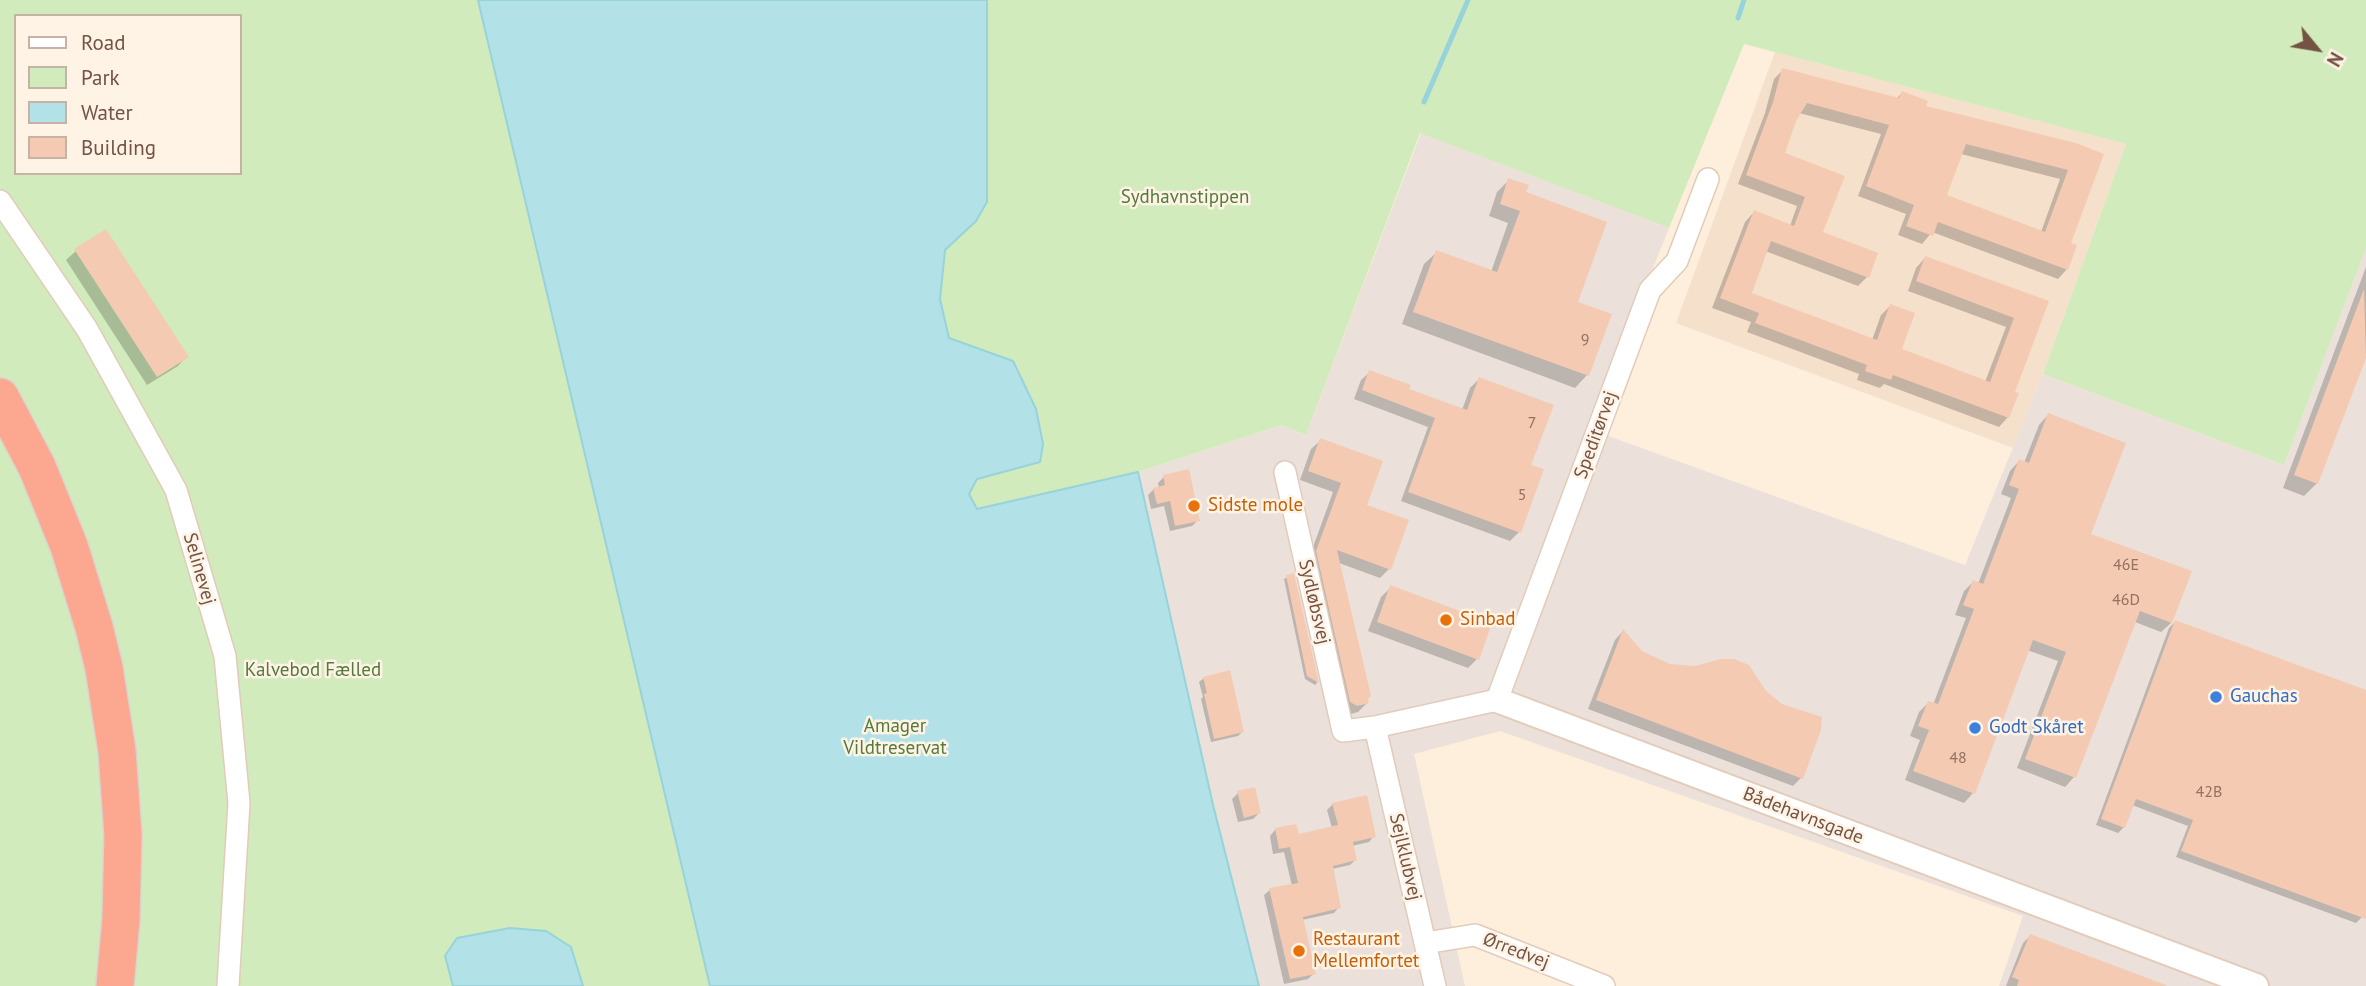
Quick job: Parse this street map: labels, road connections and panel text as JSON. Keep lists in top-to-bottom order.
{
  "streets": {
    "street": [
      "Speditørvej",
      "Selinevej",
      "Sydløbsvej",
      "Bådehavnsgade",
      "Sejlklubvej",
      "Ørredvej"
    ]
  },
  "crossings": [
    ["Speditørvej", "Bådehavnsgade"],
    ["Sydløbsvej", "Sejlklubvej"],
    ["Sejlklubvej", "Ørredvej"]
  ],
  "parks": ["Sydhavnstippen", "Kalvebod Fælled", "Amager Vildtreservat"],
  "places": [
    "Sidste mole",
    "Sinbad",
    "Gauchas",
    "Godt Skåret",
    "Restaurant Mellemfortet"
  ],
  "house_numbers": [
    "9",
    "7",
    "5",
    "46E",
    "46D",
    "48",
    "42B"
  ],
  "legend": [
    "Road",
    "Park",
    "Water",
    "Building"
  ],
  "north": "bottom right"
}
